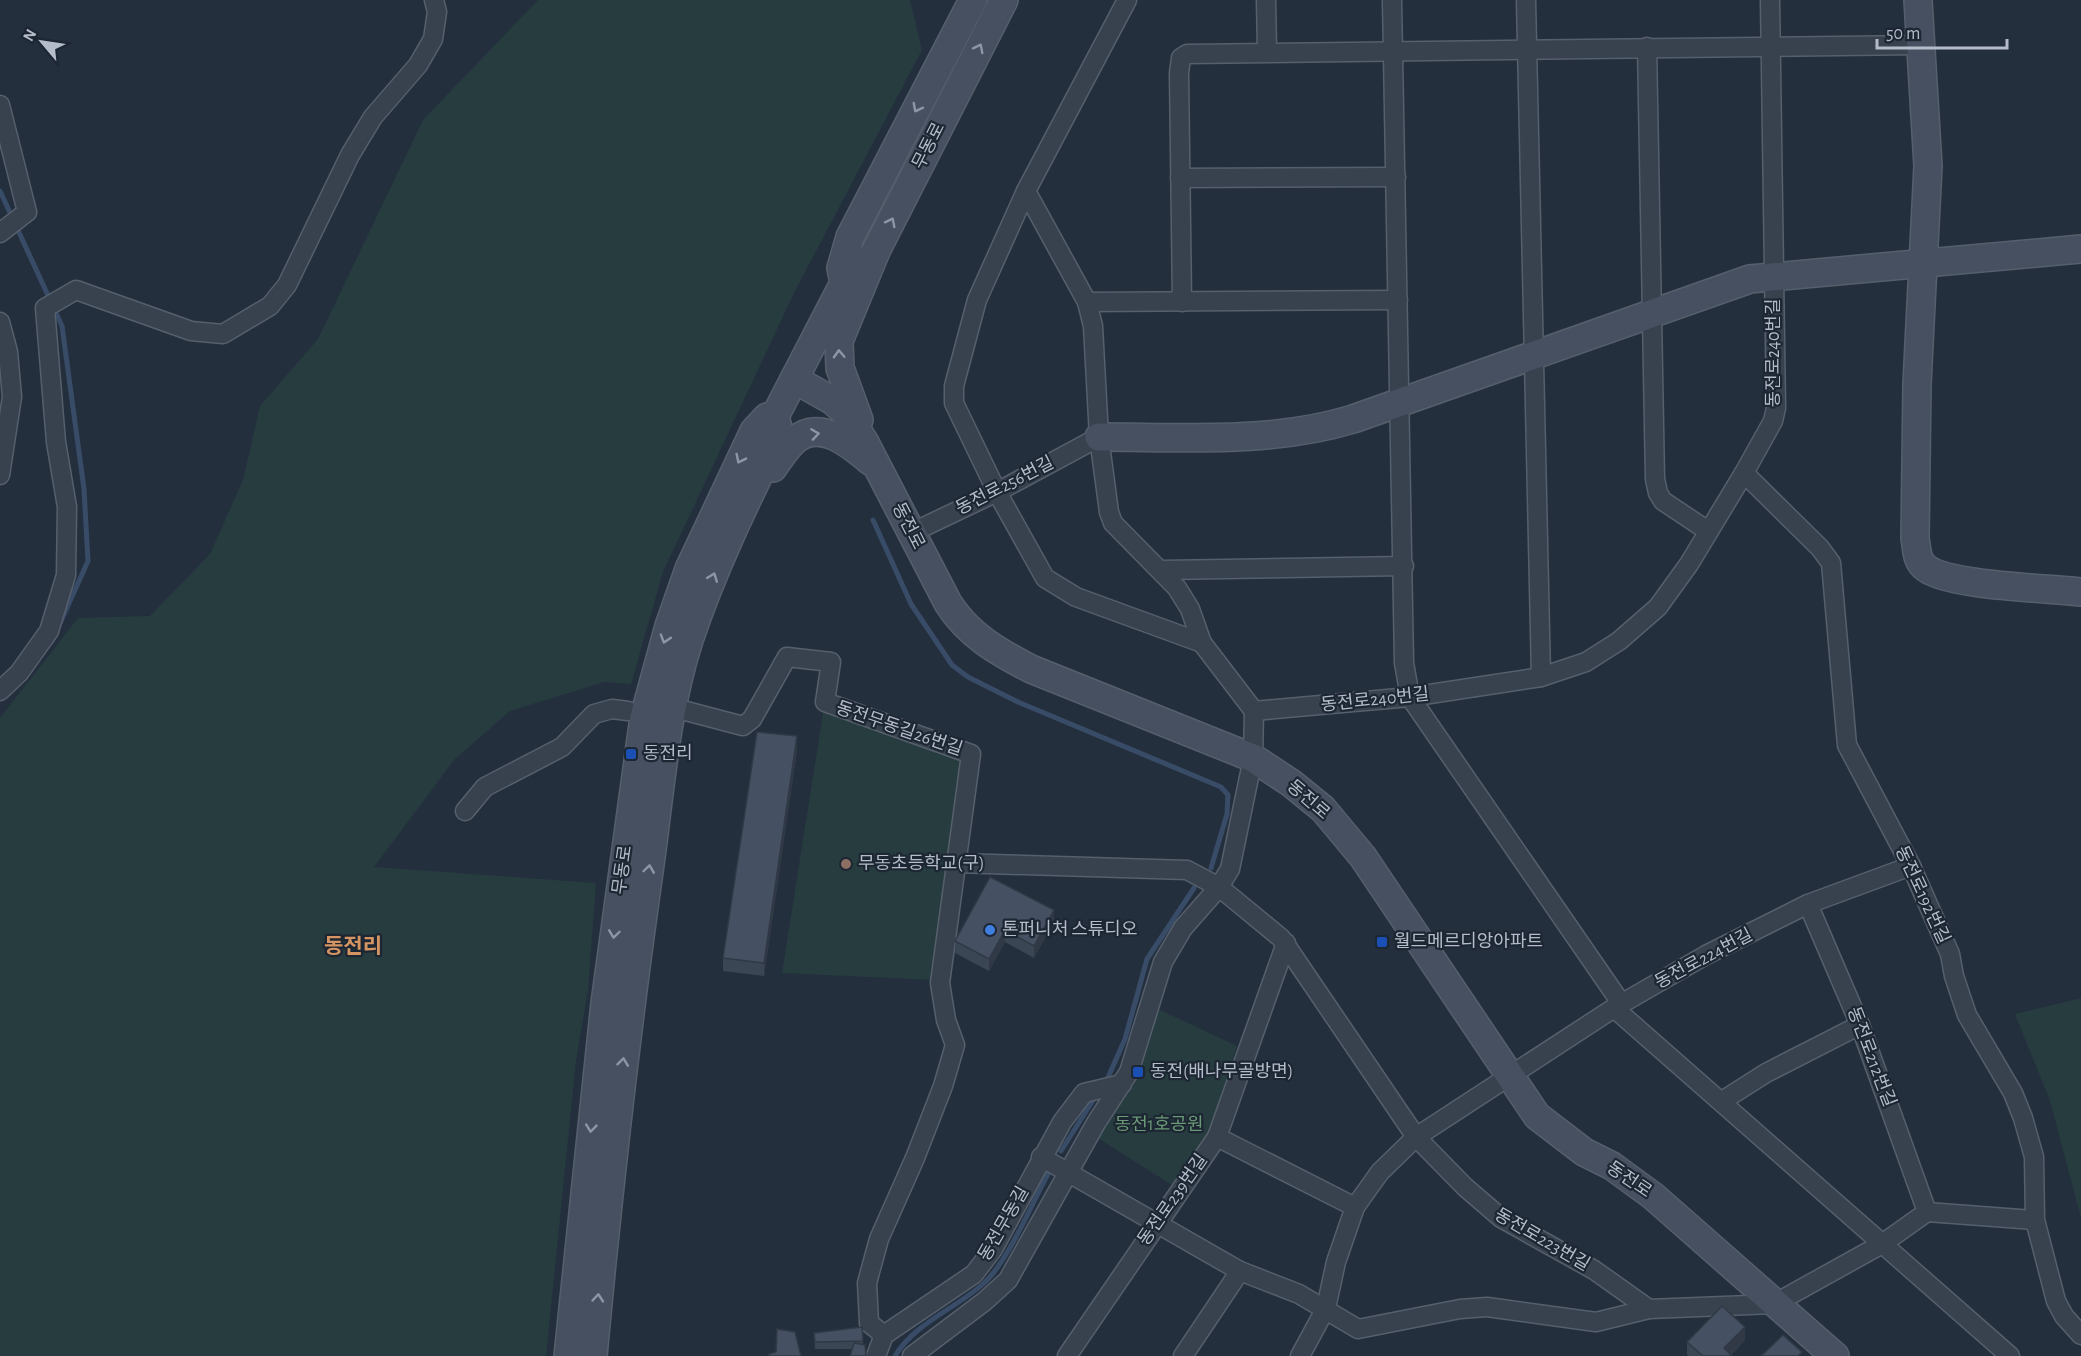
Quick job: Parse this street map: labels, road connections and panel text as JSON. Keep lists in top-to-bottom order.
{
  "streets": {
    "street": [
      "무동로",
      "동전로240번길",
      "동전로256번길",
      "동전로",
      "동전무동길26번길",
      "동전로192번길",
      "동전로224번길",
      "동전로212번길",
      "동전로239번길",
      "동전무동길",
      "동전로223번길"
    ]
  },
  "crossings": [
    ["무동로", "동전로"],
    ["동전로240번길", "동전로192번길"],
    ["동전로256번길", "동전로"],
    ["동전로", "동전로224번길"],
    ["동전무동길26번길", "동전무동길"],
    ["동전로192번길", "동전로224번길"],
    ["동전로224번길", "동전로212번길"],
    ["동전로239번길", "동전로223번길"]
  ],
  "districts": ["동전리"],
  "parks": ["동전1호공원"],
  "places": {
    "transit": ["동전리", "월드메르디앙아파트", "동전(배나무골방면)"],
    "other": ["무동초등학교(구)", "톤퍼니처 스튜디오"]
  },
  "scale_bar": "50 m",
  "north": "top left"
}
